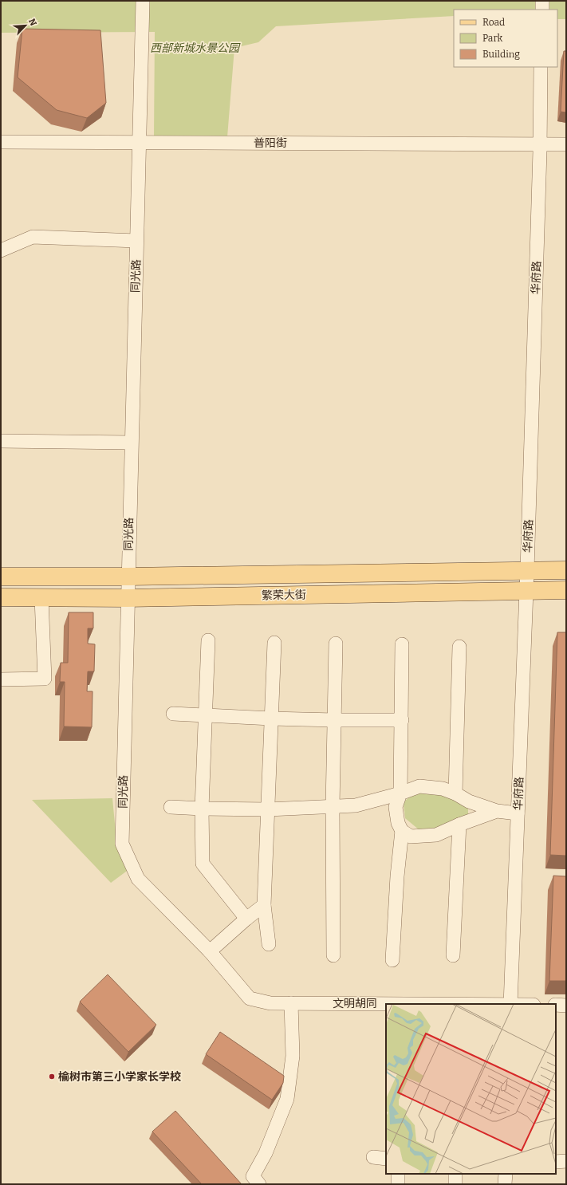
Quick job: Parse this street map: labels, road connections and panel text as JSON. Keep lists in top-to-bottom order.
{
  "streets": {
    "main road": ["繁荣大街"],
    "street": [
      "普阳街",
      "同光路",
      "华府路",
      "文明胡同"
    ]
  },
  "crossings": [
    ["普阳街", "同光路"],
    ["普阳街", "华府路"],
    ["同光路", "繁荣大街"],
    ["同光路", "文明胡同"],
    ["华府路", "繁荣大街"]
  ],
  "parks": ["西部新城水景公园"],
  "places": ["榆树市第三小学家长学校"],
  "legend": ["Road", "Park", "Building"],
  "north": "top right"
}
